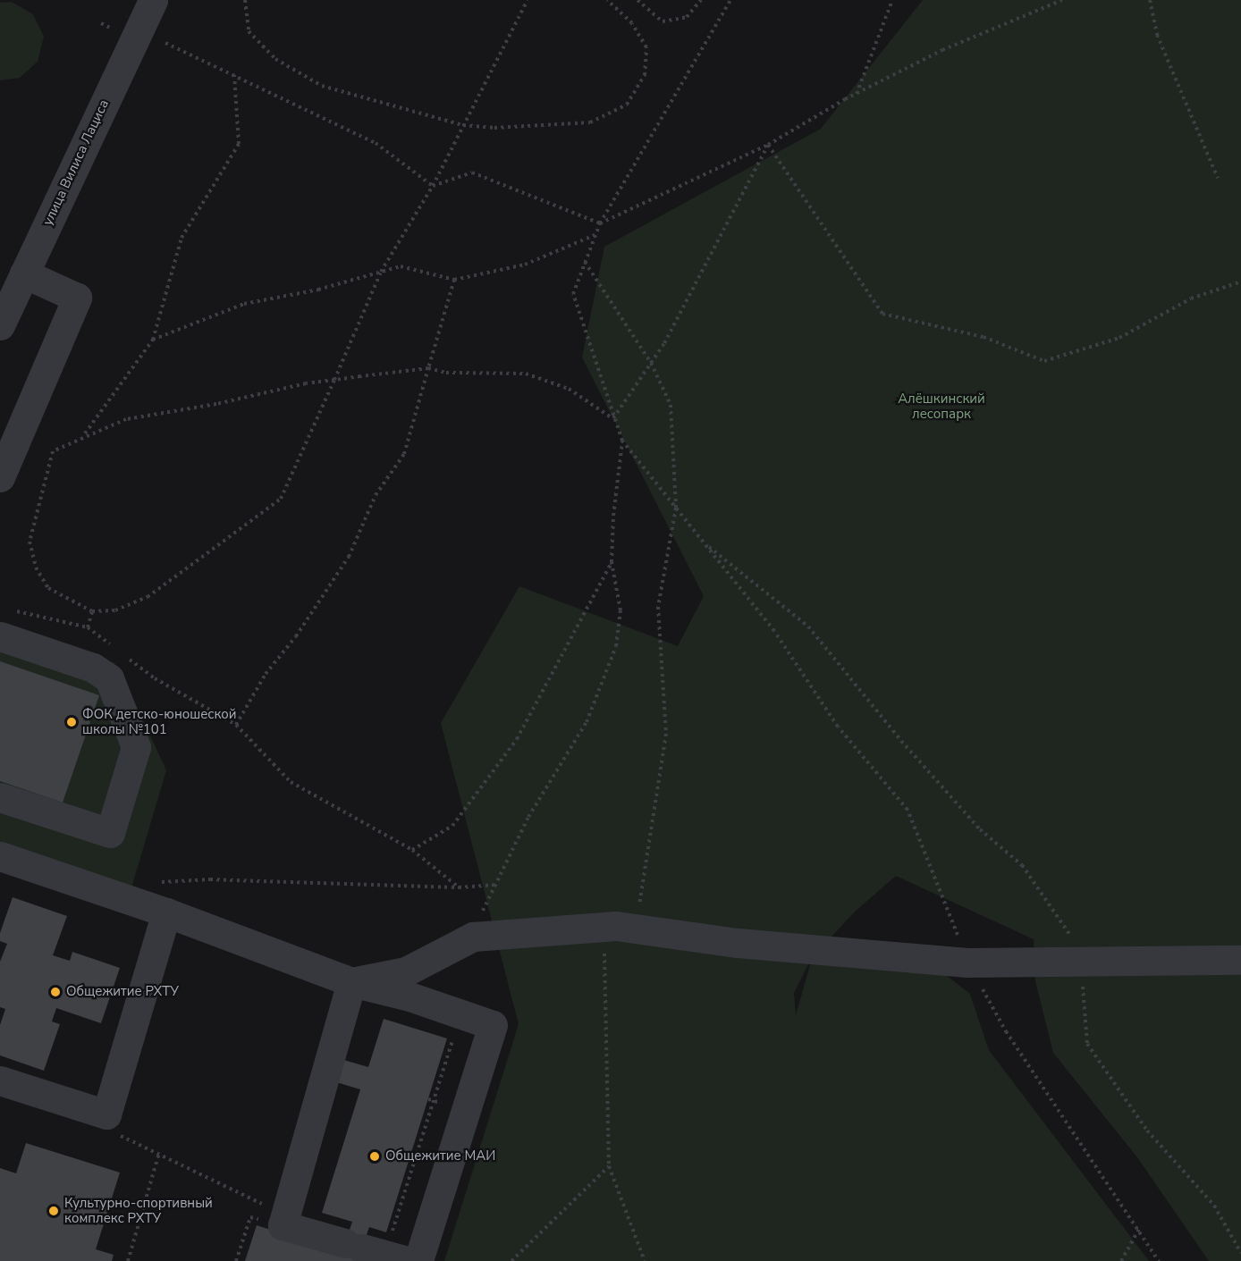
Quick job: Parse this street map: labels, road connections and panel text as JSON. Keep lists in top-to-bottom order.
{
  "streets": {
    "street": ["улица Вилиса Лациса"]
  },
  "parks": ["Алёшкинский лесопарк"],
  "places": [
    "ФОК детско-юношеской школы №101",
    "Общежитие РХТУ",
    "Общежитие МАИ",
    "Культурно-спортивный комплекс РХТУ"
  ]
}
